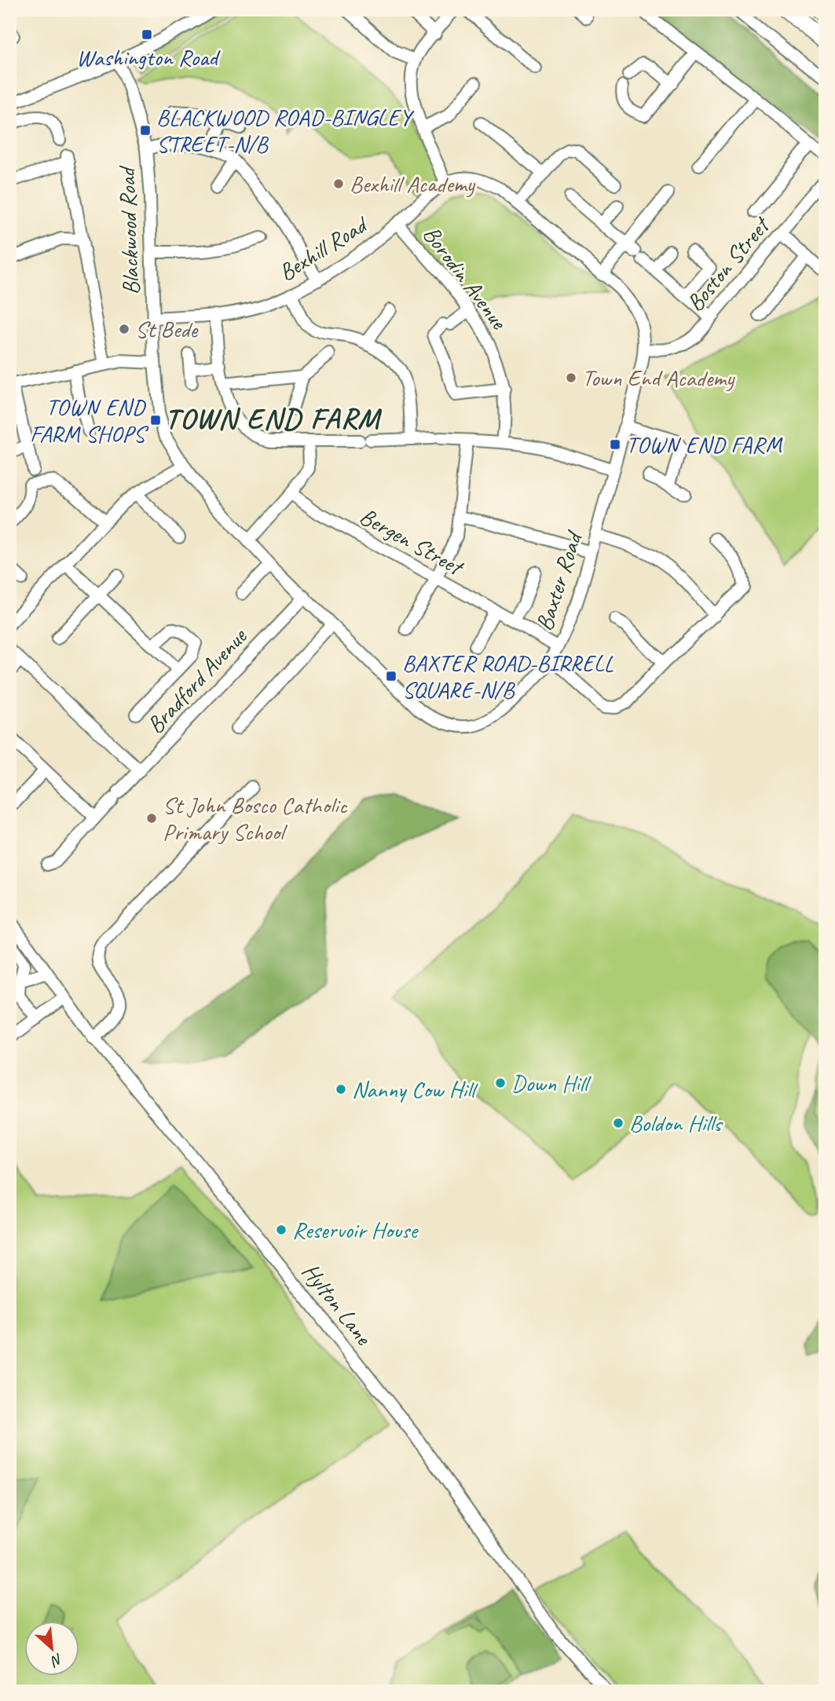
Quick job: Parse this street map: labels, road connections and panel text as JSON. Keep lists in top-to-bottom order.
{
  "streets": {
    "street": [
      "Blackwood Road",
      "Bexhill Road",
      "Boston Street",
      "Borodin Avenue",
      "Bergen Street",
      "Baxter Road",
      "Bradford Avenue",
      "Hylton Lane"
    ]
  },
  "crossings": [
    ["Blackwood Road", "Bexhill Road"],
    ["Blackwood Road", "Baxter Road"],
    ["Bexhill Road", "Boston Street"],
    ["Bexhill Road", "Borodin Avenue"],
    ["Bexhill Road", "Baxter Road"],
    ["Boston Street", "Baxter Road"],
    ["Bergen Street", "Baxter Road"],
    ["Baxter Road", "Bradford Avenue"]
  ],
  "districts": ["TOWN END FARM"],
  "places": {
    "transit": [
      "Washington Road",
      "BLACKWOOD ROAD-BINGLEY STREET-N/B",
      "TOWN END FARM SHOPS",
      "TOWN END FARM",
      "BAXTER ROAD-BIRRELL SQUARE-N/B"
    ],
    "other": [
      "Bexhill Academy",
      "St Bede",
      "Town End Academy",
      "St John Bosco Catholic Primary School",
      "Down Hill",
      "Nanny Cow Hill",
      "Boldon Hills",
      "Reservoir House"
    ]
  },
  "north": "bottom right"
}
